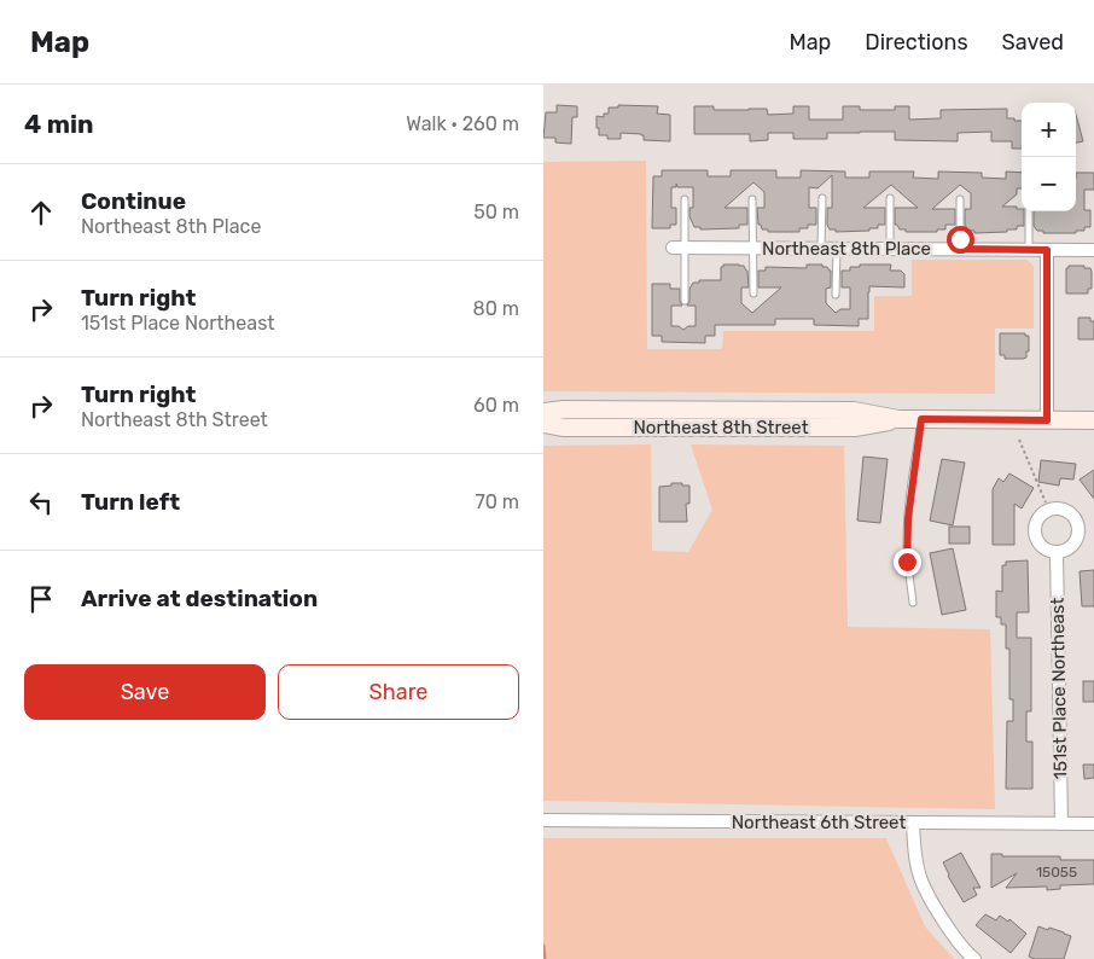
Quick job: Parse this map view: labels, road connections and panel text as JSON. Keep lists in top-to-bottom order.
{
  "streets": {
    "main road": ["Northeast 8th Street"],
    "street": ["Northeast 8th Place", "151st Place Northeast", "Northeast 6th Street"]
  },
  "crossings": [
    ["151st Place Northeast", "Northeast 6th Street"]
  ],
  "house_numbers": ["15055"],
  "page": {
    "header": "Map",
    "nav": ["Map", "Directions", "Saved"],
    "heading": ["4 min", "Walk · 260 m"],
    "map_buttons": ["+", "−"],
    "list": [
      ["Continue", "Northeast 8th Place", "50 m"],
      ["Turn right", "151st Place Northeast", "80 m"],
      ["Turn right", "Northeast 8th Street", "60 m"],
      ["Turn left", "70 m"],
      "Arrive at destination"
    ],
    "buttons": ["Save", "Share"]
  }
}
